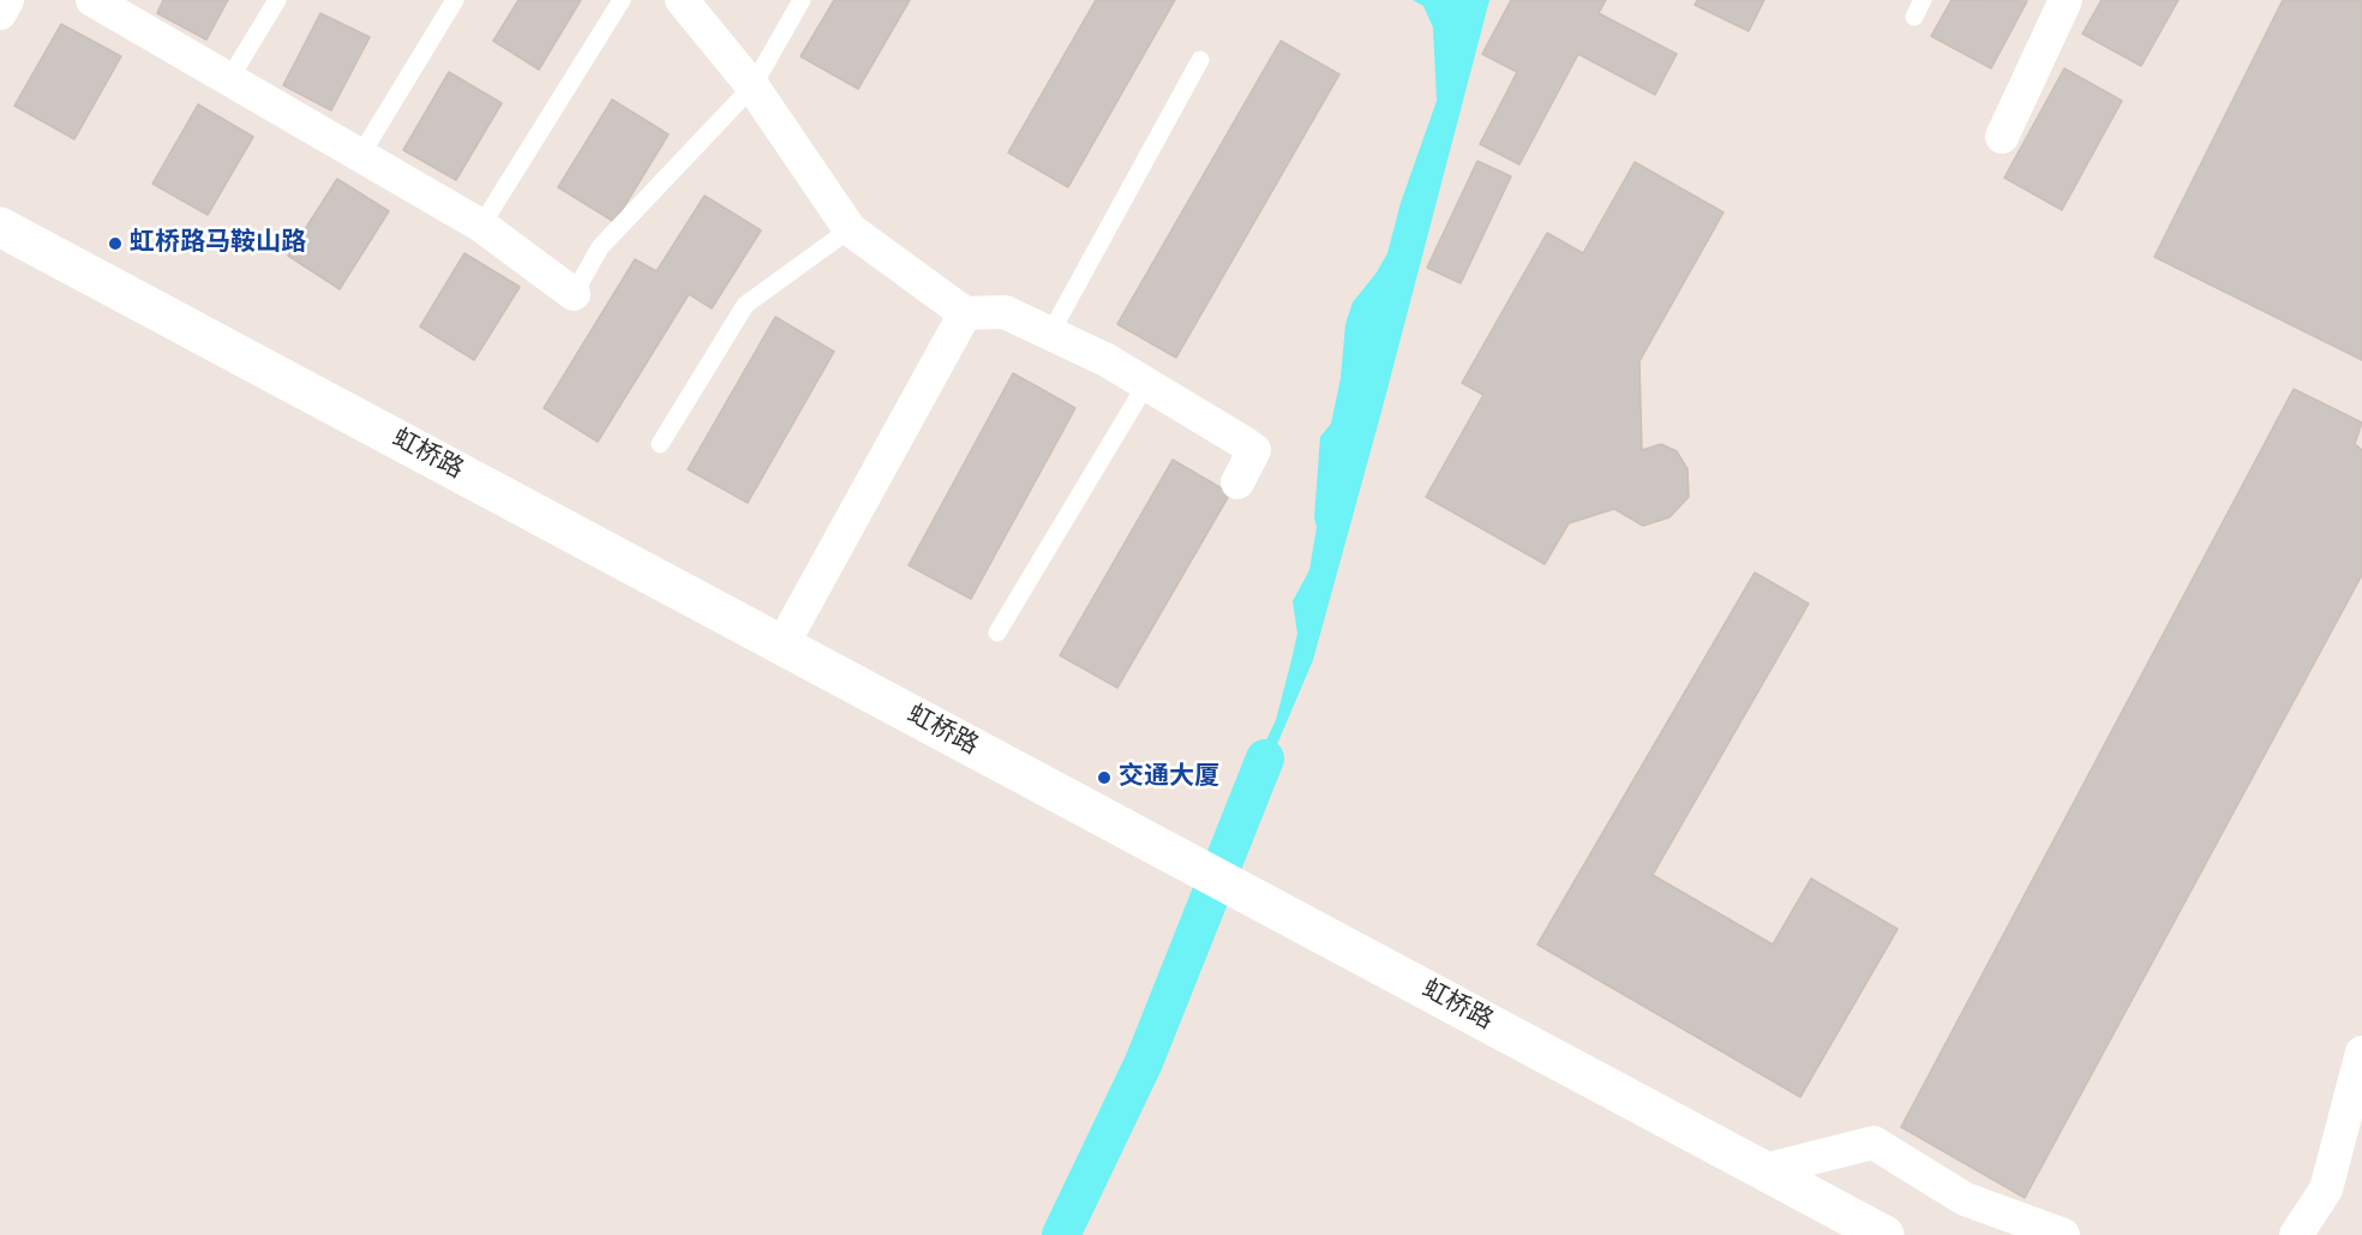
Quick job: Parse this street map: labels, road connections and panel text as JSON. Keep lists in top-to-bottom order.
{
  "streets": {
    "street": ["虹桥路"]
  },
  "places": ["虹桥路马鞍山路", "交通大厦"]
}
